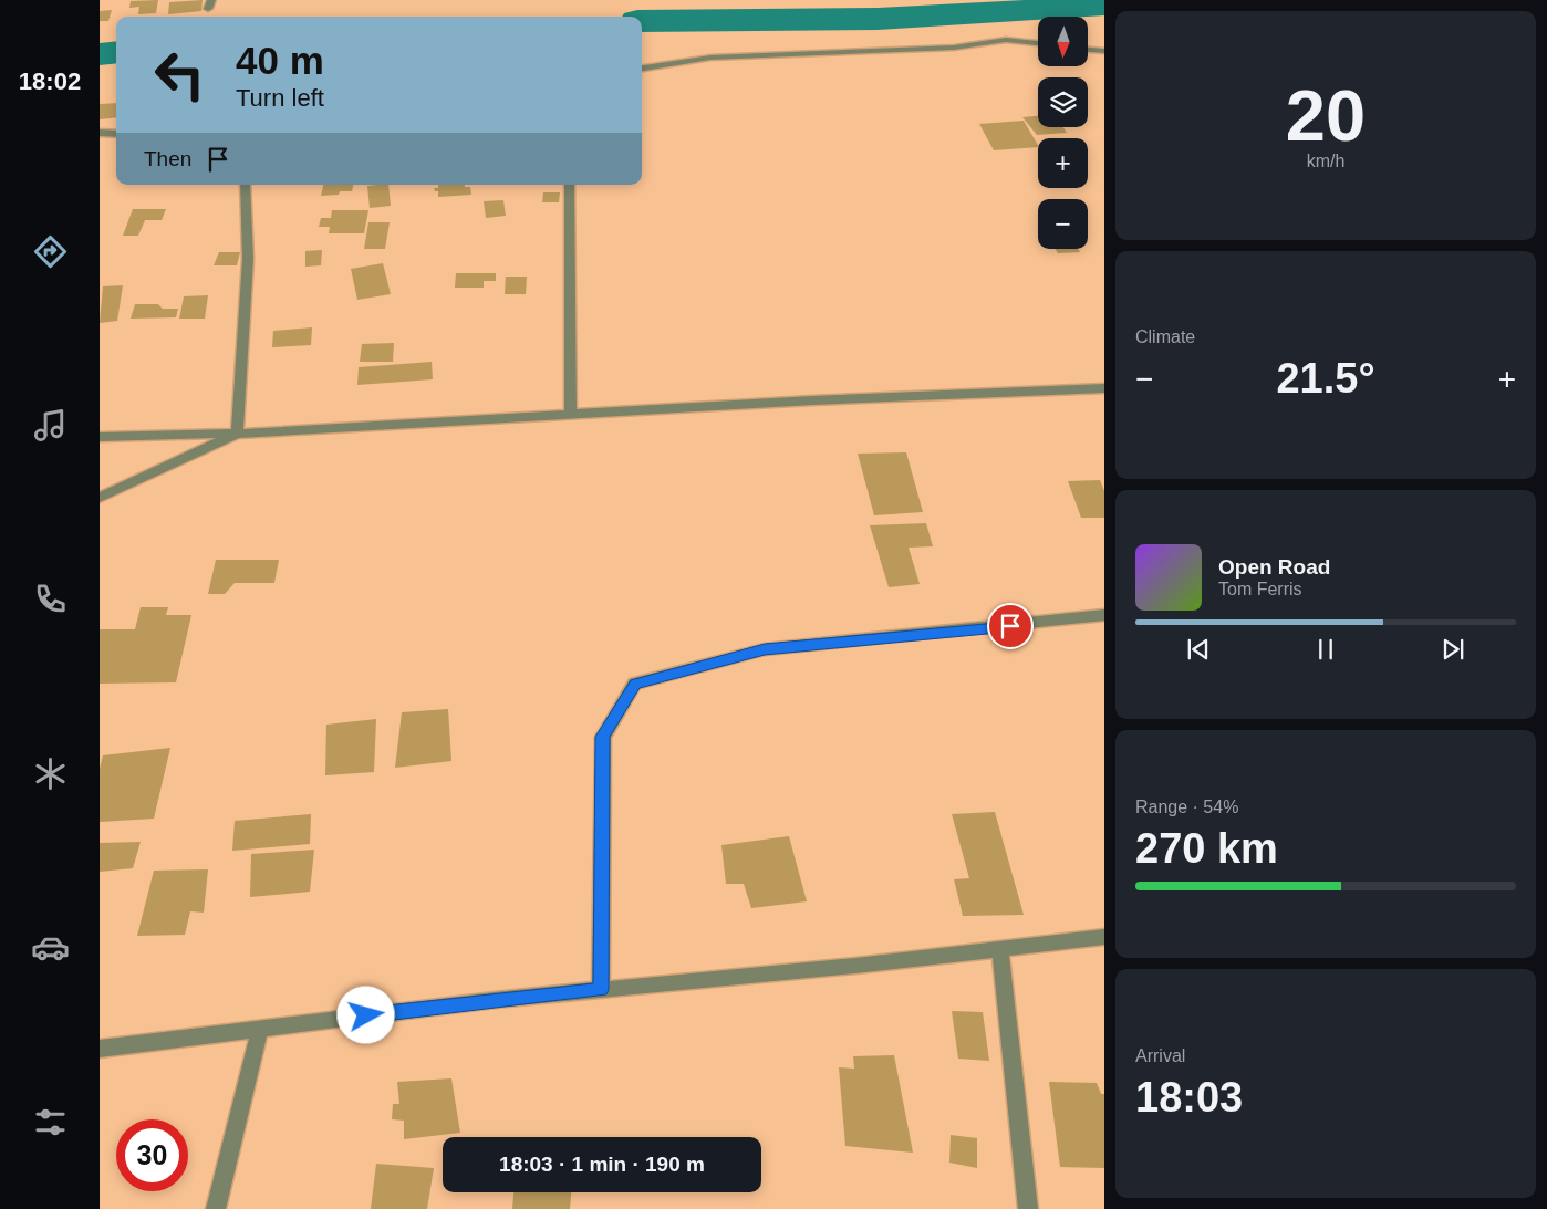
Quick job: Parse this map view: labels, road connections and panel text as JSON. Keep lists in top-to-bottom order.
{
  "north": "bottom",
  "page": {
    "tabs": "18:02",
    "tile": [
      ["20", "km/h"],
      "Climate",
      ["Range · 54%", "270 km"],
      ["Arrival", "18:03"]
    ],
    "map_buttons": ["+", "−"],
    "turn": ["40 m", "Turn left"],
    "then": "Then",
    "heat": ["−", "21.5°", "+"],
    "song": ["Open Road", "Tom Ferris"],
    "limit": "30",
    "trip": "18:03 · 1 min · 190 m"
  }
}
